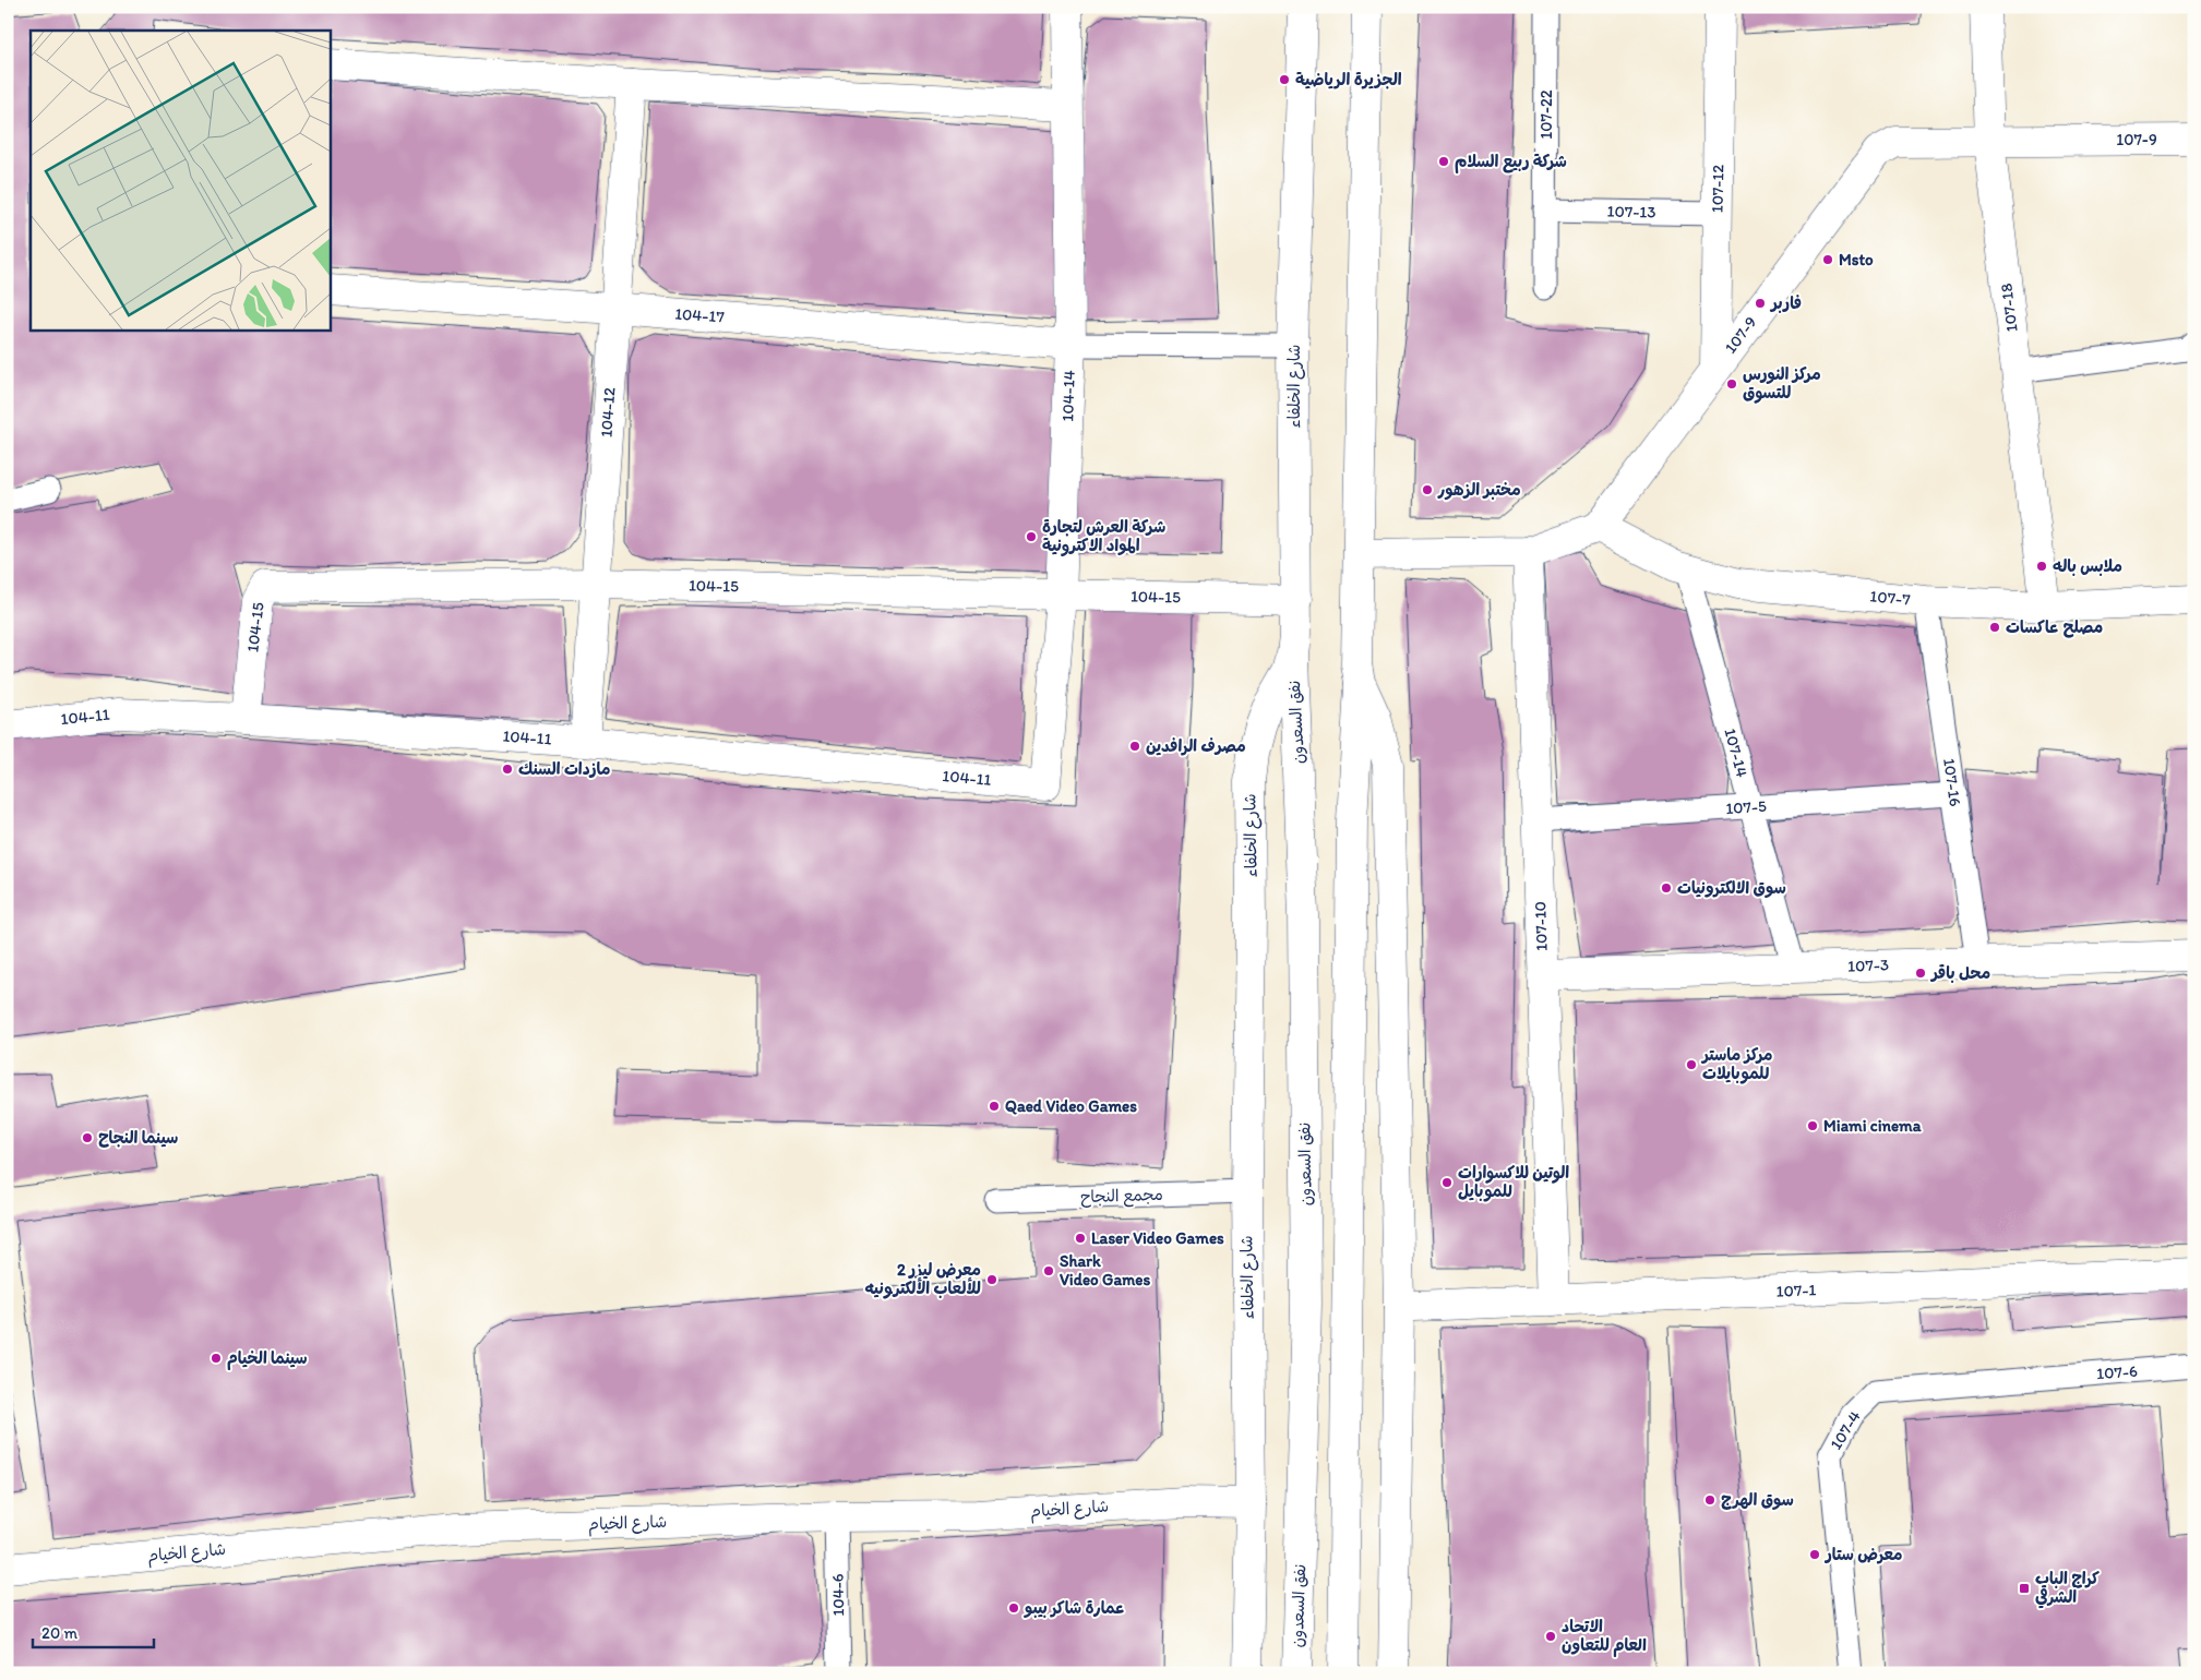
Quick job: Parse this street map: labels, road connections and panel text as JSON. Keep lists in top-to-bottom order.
{
  "streets": {
    "street": [
      "107-9",
      "107-12",
      "107-18",
      "104-17",
      "شارع الخلفاء",
      "104-14",
      "104-12",
      "104-15",
      "107-7",
      "104-11",
      "نفق السعدون",
      "107-10",
      "107-3",
      "107-1",
      "شارع الخيام"
    ],
    "lane": [
      "107-22",
      "107-13",
      "107-14",
      "107-16",
      "107-5",
      "مجمع النجاح",
      "107-6",
      "107-4",
      "104-6"
    ]
  },
  "crossings": [
    ["107-22", "107-13"],
    ["107-9", "107-12"],
    ["107-9", "107-18"],
    ["107-9", "107-7"],
    ["107-12", "107-13"],
    ["107-18", "107-7"],
    ["104-17", "104-14"],
    ["104-17", "104-12"],
    ["شارع الخلفاء", "104-15"],
    ["شارع الخلفاء", "نفق السعدون"],
    ["شارع الخلفاء", "مجمع النجاح"],
    ["شارع الخلفاء", "شارع الخيام"],
    ["104-14", "104-15"],
    ["104-14", "104-11"],
    ["104-12", "104-15"],
    ["104-12", "104-11"],
    ["104-15", "104-11"],
    ["107-7", "107-14"],
    ["107-7", "107-16"],
    ["107-14", "107-5"],
    ["107-14", "107-3"],
    ["107-16", "107-5"],
    ["107-16", "107-3"],
    ["107-5", "107-10"],
    ["107-10", "107-3"],
    ["107-10", "107-1"],
    ["107-6", "107-4"],
    ["شارع الخيام", "104-6"]
  ],
  "places": {
    "other": [
      "الجزيرة الرياضية",
      "شركة ربيع السلام",
      "Msto",
      "فاربر",
      "مركز النورس للتسوق",
      "مختبر الزهور",
      "شركة العرش لتجارة المواد الاكترونية",
      "ملابس باله",
      "مصلح عاكسات",
      "مصرف الرافدين",
      "مازدات السنك",
      "سوق الالكترونيات",
      "محل باقر",
      "مركز ماستر للموبايلات",
      "Qaed Video Games",
      "Miami cinema",
      "سينما النجاح",
      "الوتين للاكسوارات للموبايل",
      "Laser Video Games",
      "Shark Video Games",
      "معرض ليزر 2 للألعاب الألكترونيه",
      "سينما الخيام",
      "سوق الهرج",
      "معرض ستار",
      "عمارة شاكر بيبو",
      "الاتحاد العام للتعاون"
    ],
    "transit": ["كراج الباب الشرقي"]
  },
  "scale_bar": "20 m"
}
